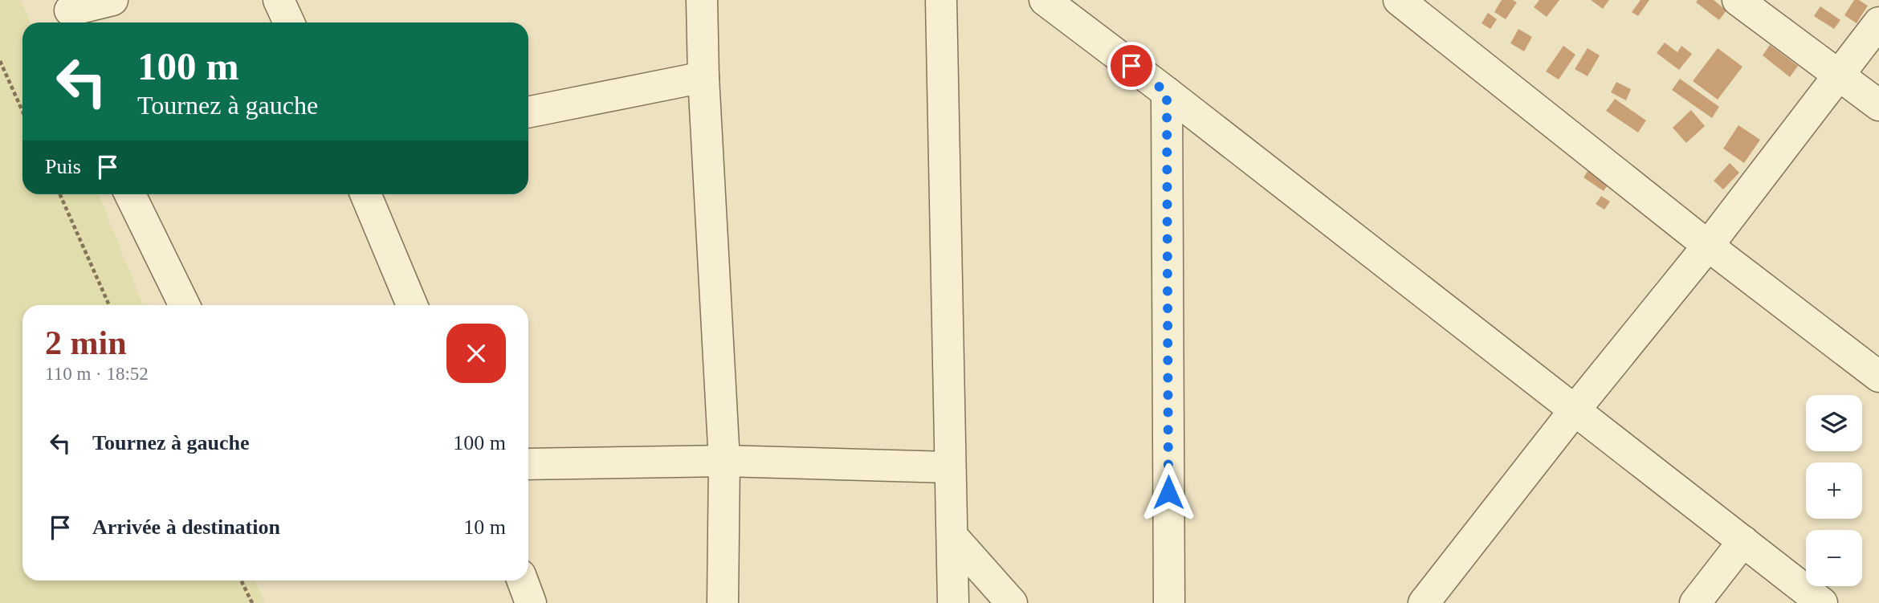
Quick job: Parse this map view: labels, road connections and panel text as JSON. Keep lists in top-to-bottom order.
{
  "page": {
    "turn": ["100 m", "Tournez à gauche"],
    "then": "Puis",
    "heading": ["2 min", "110 m · 18:52"],
    "map_buttons": ["+", "−"],
    "list": [
      {
        "name": "Tournez à gauche",
        "value": "100 m"
      },
      {
        "name": "Arrivée à destination",
        "value": "10 m"
      }
    ]
  }
}
